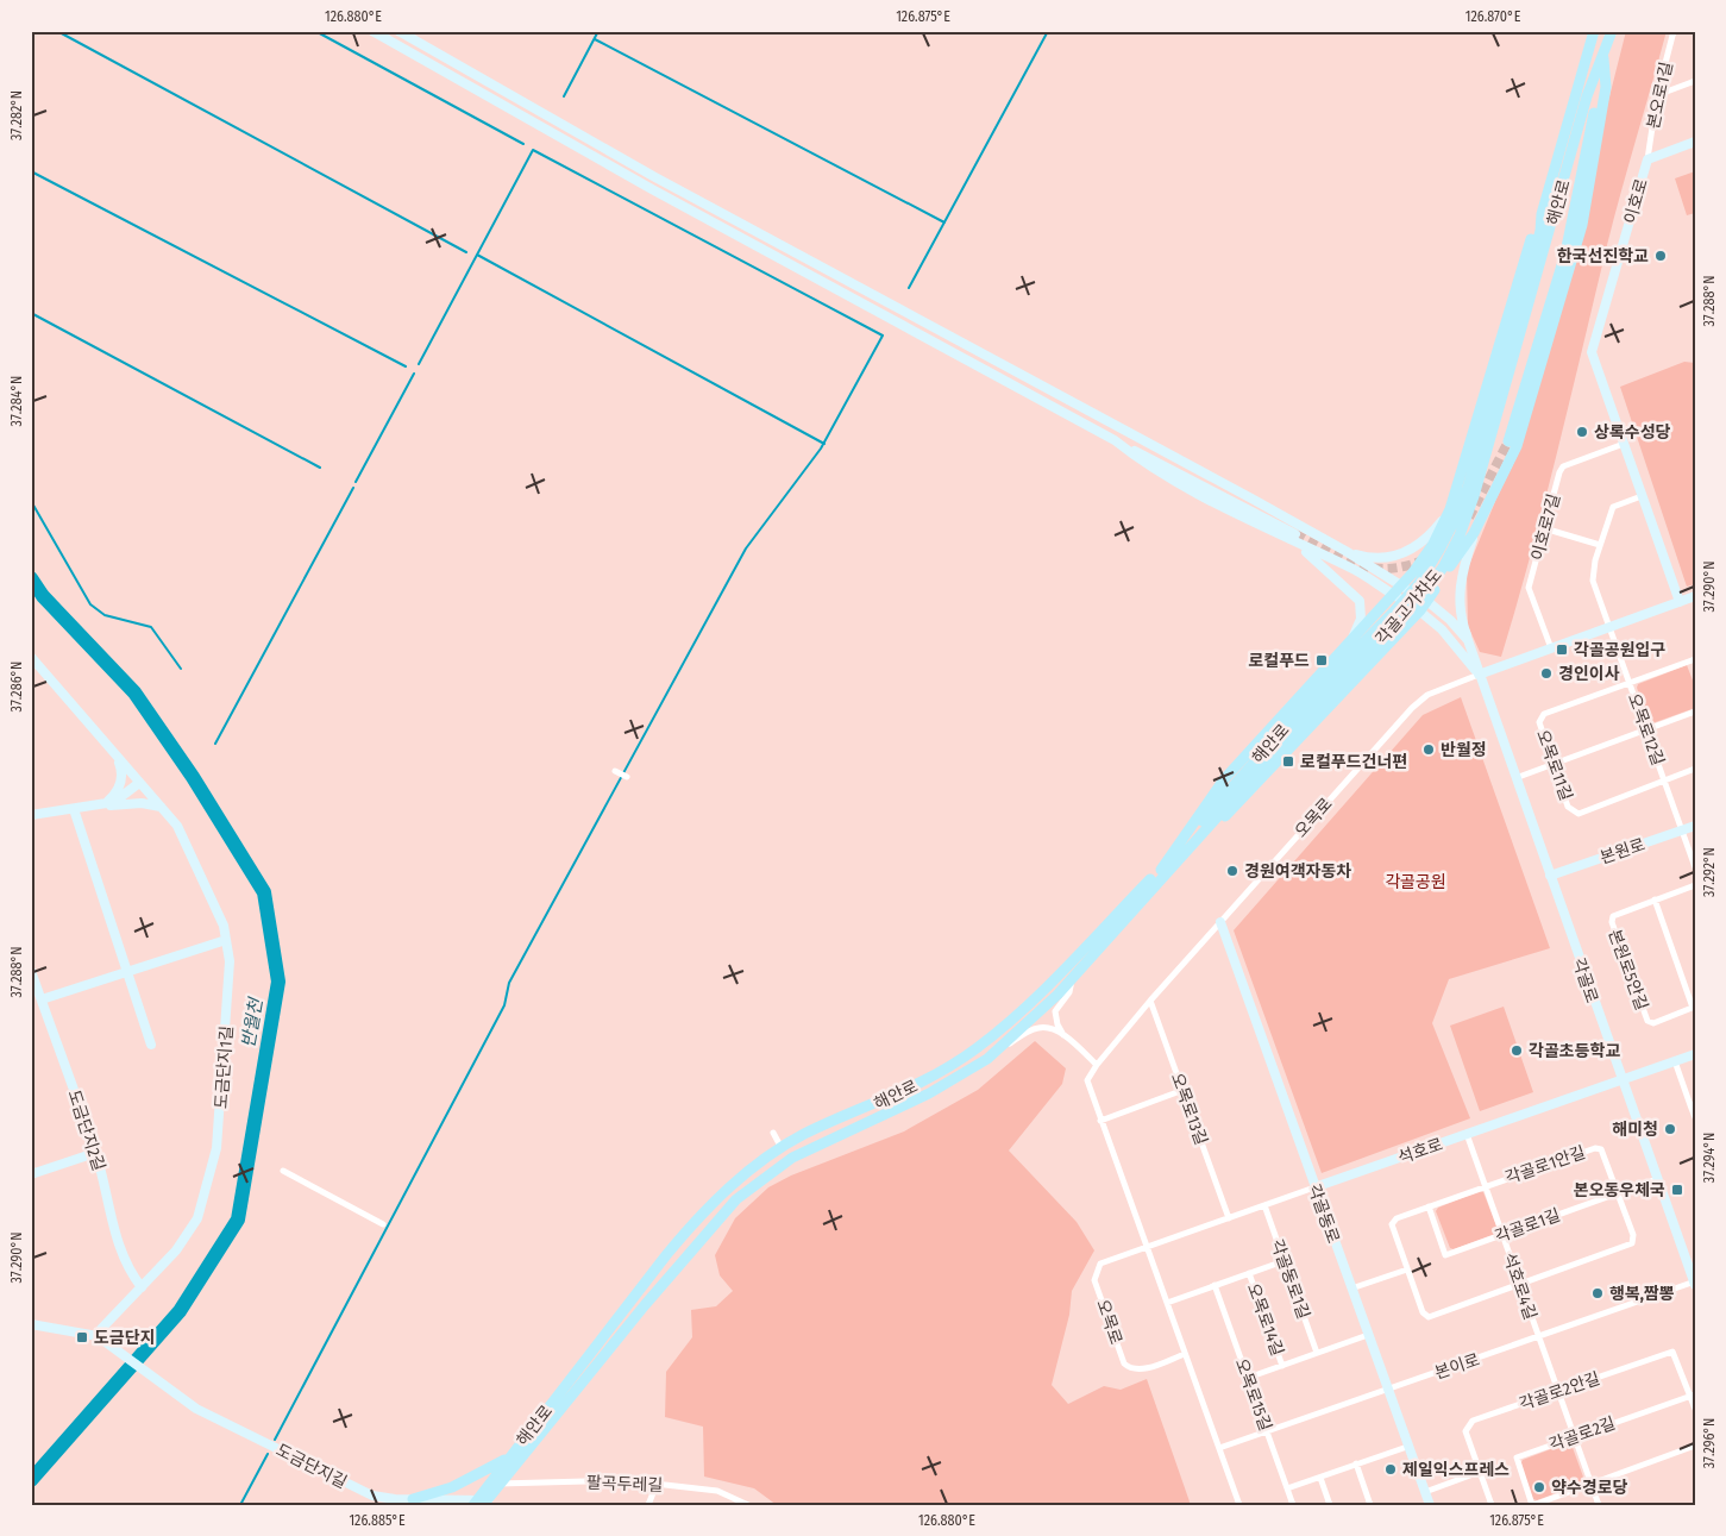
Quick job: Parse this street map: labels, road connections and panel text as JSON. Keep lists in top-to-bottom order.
{
  "streets": {
    "main road": [
      "이호로",
      "해안로",
      "각골고가차도",
      "오목로",
      "본원로",
      "각골로",
      "도금단지1길",
      "도금단지2길",
      "석호로",
      "각골동로",
      "도금단지길"
    ],
    "street": [
      "본오로1길",
      "이호로7길",
      "오목로12길",
      "오목로11길",
      "본원로5안길",
      "오목로13길",
      "각골로1안길",
      "각골로1길",
      "각골동로1길",
      "석호로4길",
      "오목로14길",
      "본이로",
      "각골로2안길",
      "오목로15길",
      "각골로2길",
      "팔곡두레길"
    ]
  },
  "crossings": [
    ["본오로1길", "이호로"],
    ["이호로", "이호로7길"],
    ["이호로", "오목로"],
    ["해안로", "각골고가차도"],
    ["해안로", "도금단지길"],
    ["해안로", "팔곡두레길"],
    ["이호로7길", "오목로"],
    ["오목로12길", "오목로11길"],
    ["오목로12길", "오목로"],
    ["오목로12길", "본원로"],
    ["오목로", "각골로"],
    ["오목로", "오목로13길"],
    ["오목로", "석호로"],
    ["오목로", "각골동로"],
    ["오목로", "오목로14길"],
    ["오목로", "본이로"],
    ["본원로", "각골로"],
    ["각골로", "석호로"],
    ["각골로", "각골로1길"],
    ["각골로", "본이로"],
    ["도금단지1길", "도금단지2길"],
    ["도금단지1길", "도금단지길"],
    ["오목로13길", "석호로"],
    ["석호로", "각골동로"],
    ["석호로", "각골동로1길"],
    ["석호로", "석호로4길"],
    ["각골로1안길", "각골로1길"],
    ["각골로1안길", "석호로4길"],
    ["각골동로", "본이로"],
    ["각골로1길", "석호로4길"],
    ["각골동로1길", "오목로14길"],
    ["석호로4길", "본이로"],
    ["석호로4길", "각골로2안길"],
    ["석호로4길", "각골로2길"],
    ["오목로14길", "오목로15길"],
    ["본이로", "오목로15길"],
    ["각골로2안길", "각골로2길"]
  ],
  "water": ["반월천"],
  "parks": ["각골공원"],
  "places": {
    "other": [
      "한국선진학교",
      "상록수성당",
      "경인이사",
      "반월정",
      "경원여객자동차",
      "각골초등학교",
      "해미청",
      "행복,짬뽕",
      "제일익스프레스",
      "약수경로당"
    ],
    "transit": [
      "각골공원입구",
      "로컬푸드",
      "로컬푸드건너편",
      "본오동우체국",
      "도금단지"
    ]
  },
  "coordinates": [
    "126.880°E",
    "126.875°E",
    "126.870°E",
    "37.282°N",
    "37.288°N",
    "37.284°N",
    "37.290°N",
    "37.286°N",
    "37.292°N",
    "37.294°N",
    "37.296°N",
    "126.885°E"
  ]
}
